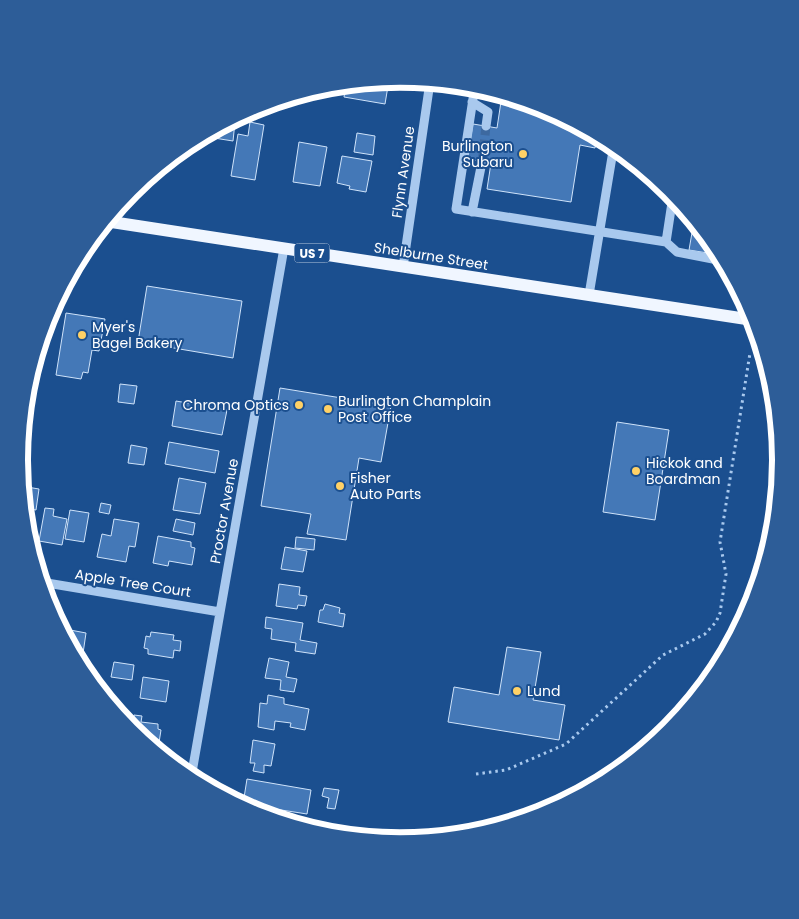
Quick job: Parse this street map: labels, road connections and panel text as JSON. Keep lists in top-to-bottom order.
{
  "streets": {
    "main road": ["US 7", "Shelburne Street"],
    "street": ["Flynn Avenue", "Proctor Avenue", "Apple Tree Court"]
  },
  "crossings": [
    ["Flynn Avenue", "Shelburne Street"],
    ["Shelburne Street", "Proctor Avenue"],
    ["Proctor Avenue", "Apple Tree Court"]
  ],
  "places": [
    "Burlington Subaru",
    "Myer's Bagel Bakery",
    "Chroma Optics",
    "Burlington Champlain Post Office",
    "Hickok and Boardman",
    "Fisher Auto Parts",
    "Lund"
  ]
}
